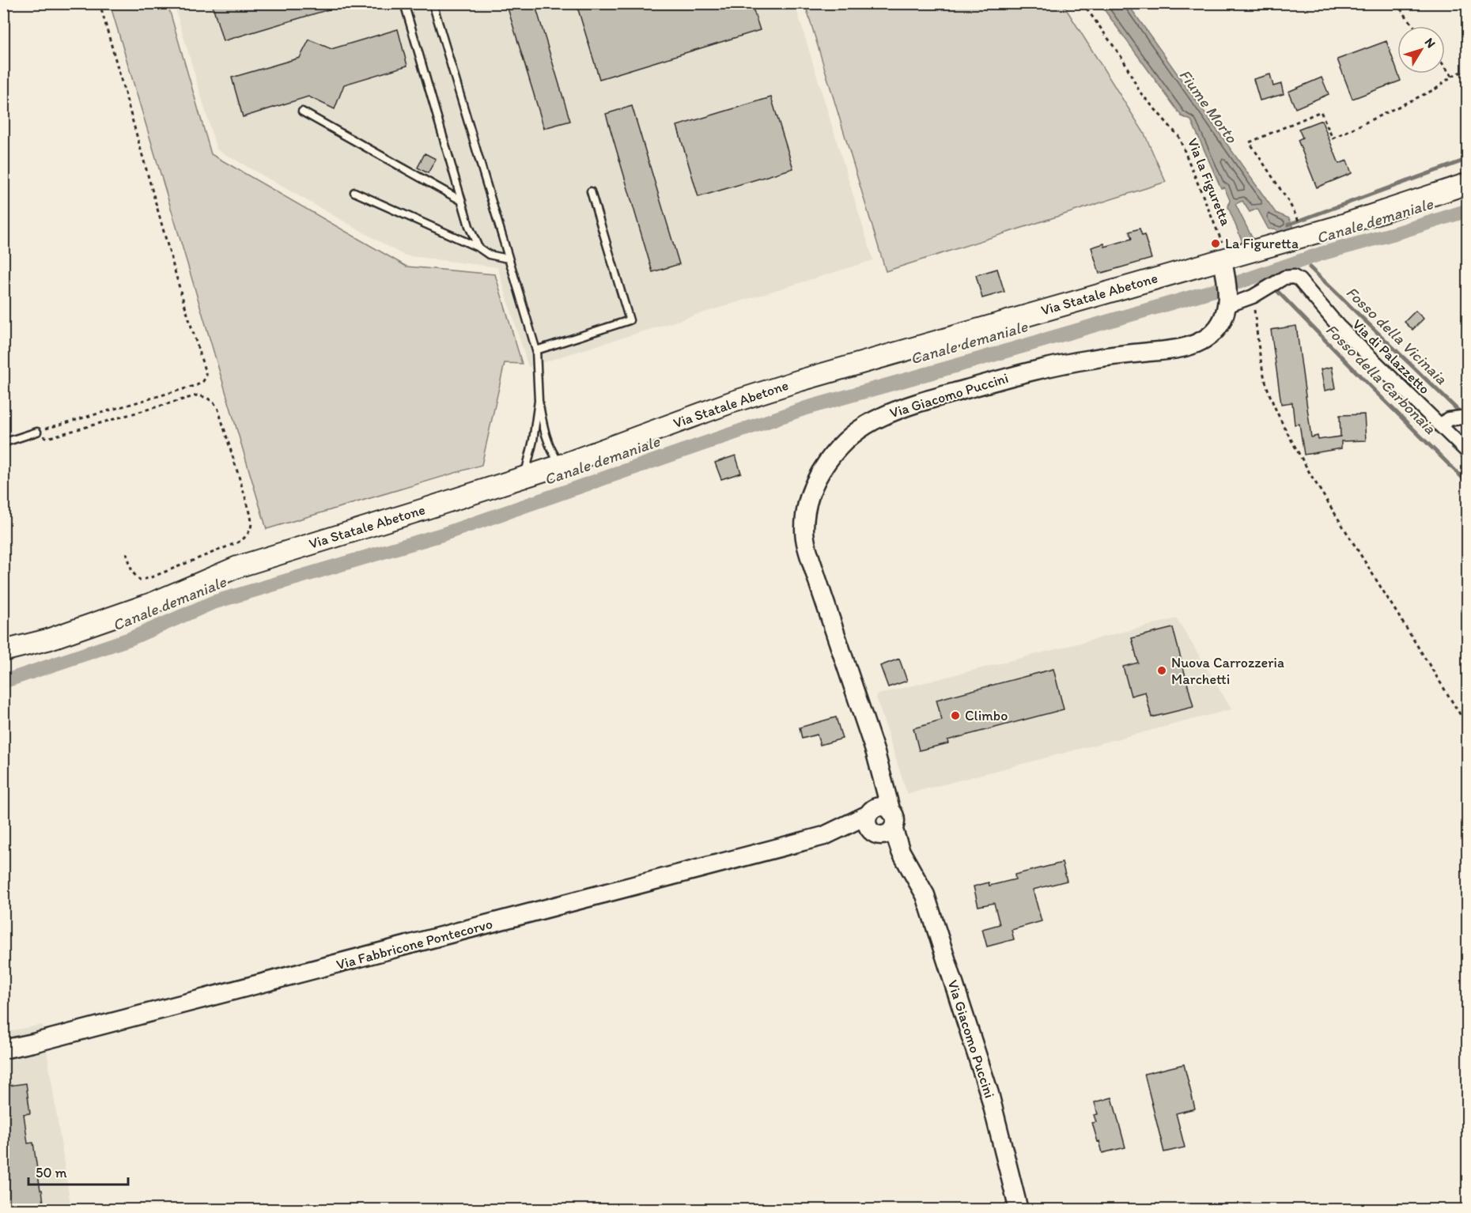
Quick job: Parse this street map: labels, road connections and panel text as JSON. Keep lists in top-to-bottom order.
{
  "streets": {
    "main road": ["Via Statale Abetone"],
    "street": ["Via di Palazzetto", "Via Giacomo Puccini", "Via Fabbricone Pontecorvo"],
    "path": ["Via la Figuretta"]
  },
  "crossings": [
    ["Via la Figuretta", "Via Statale Abetone"],
    ["Via di Palazzetto", "Via Giacomo Puccini"],
    ["Via Giacomo Puccini", "Via Fabbricone Pontecorvo"]
  ],
  "water": [
    "Fiume Morto",
    "Canale demaniale",
    "Fosso della Vicinaia",
    "Fosso della Carbonaia"
  ],
  "places": ["La Figuretta", "Nuova Carrozzeria Marchetti", "Climbo"],
  "scale_bar": "50 m",
  "north": "top right"
}
